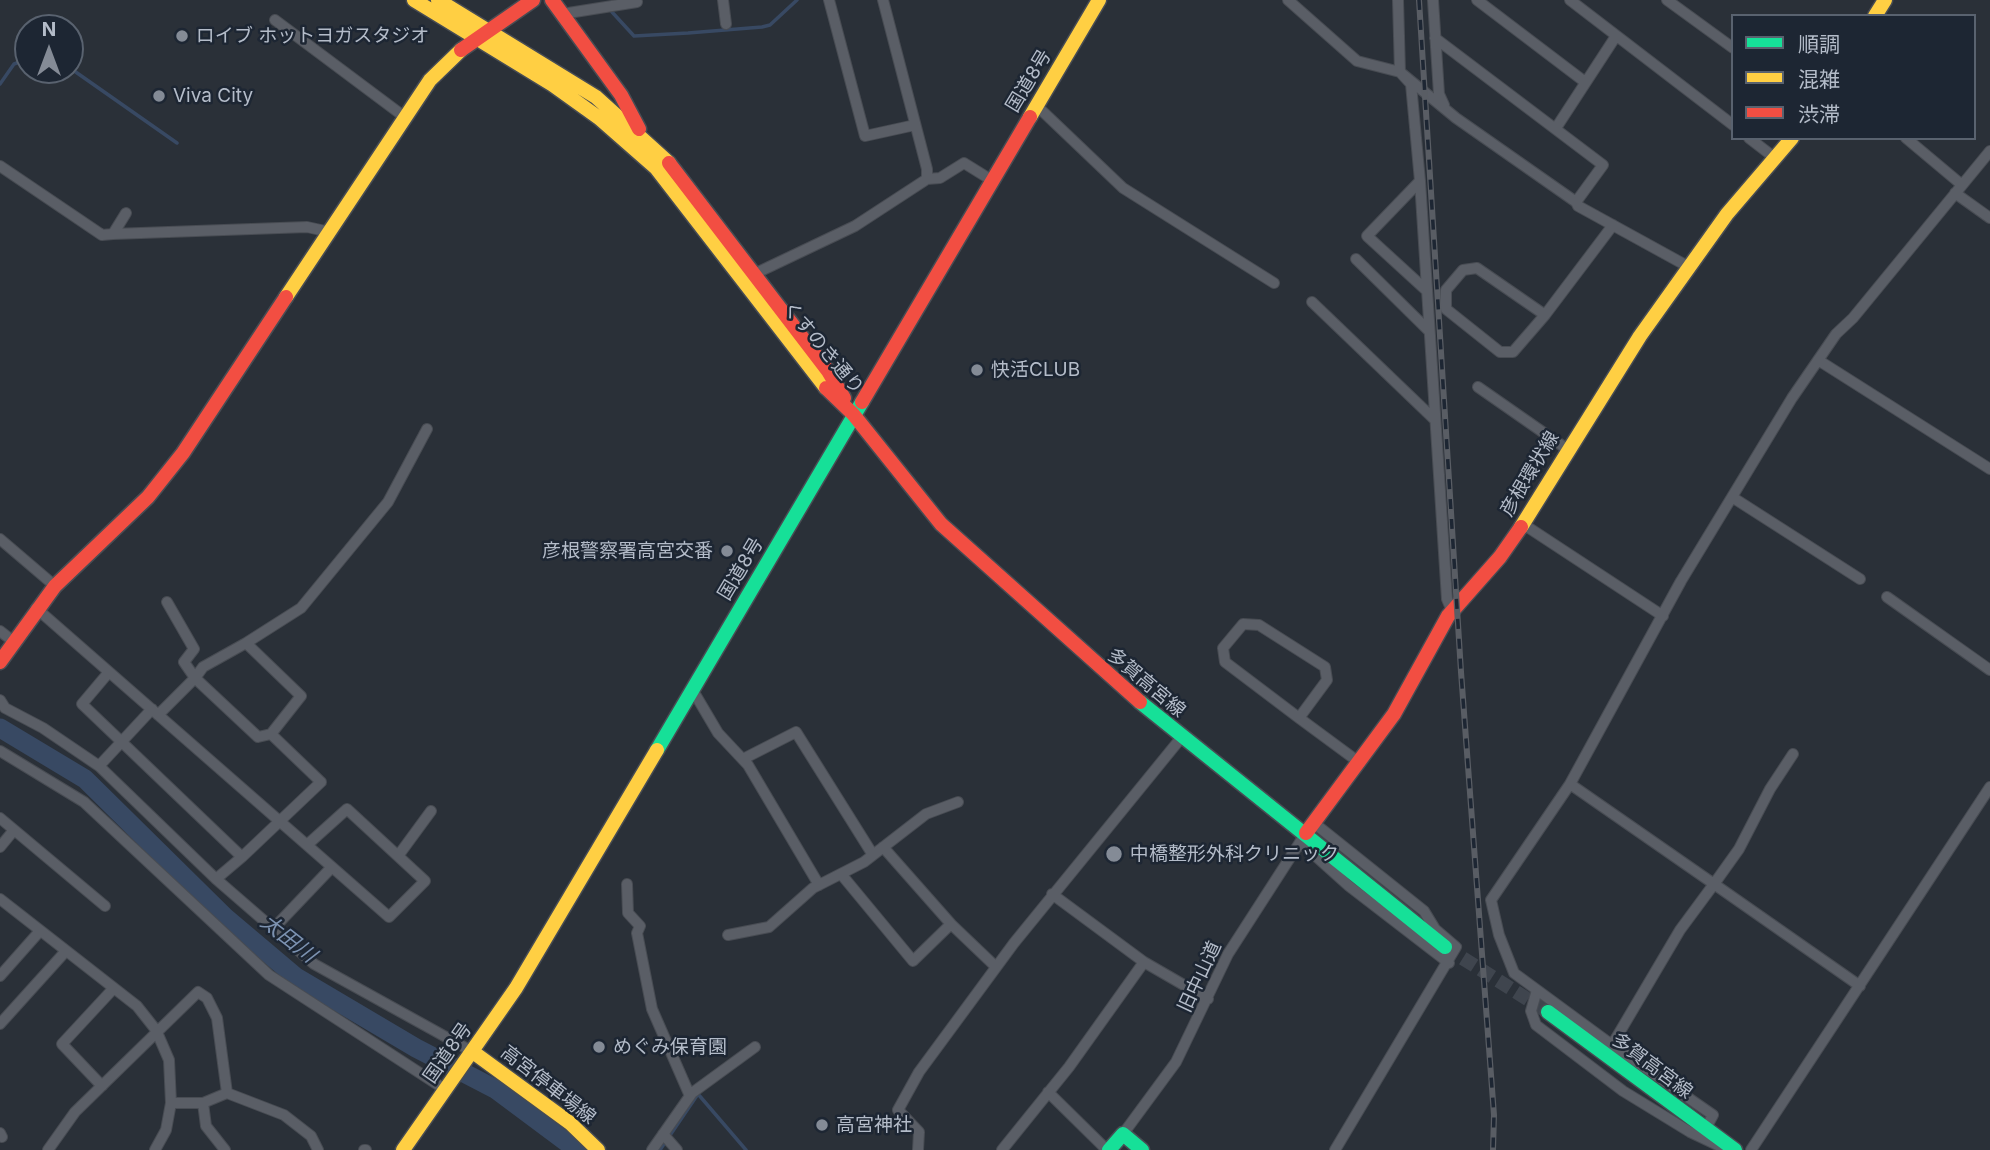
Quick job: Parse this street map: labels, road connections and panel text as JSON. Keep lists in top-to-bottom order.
{
  "streets": {
    "main road": [
      "国道8号",
      "くすのき通り",
      "彦根環状線",
      "多賀高宮線",
      "高宮停車場線"
    ],
    "street": ["旧中山道"]
  },
  "crossings": [
    ["国道8号", "くすのき通り"],
    ["国道8号", "多賀高宮線"],
    ["国道8号", "高宮停車場線"],
    ["くすのき通り", "多賀高宮線"],
    ["彦根環状線", "多賀高宮線"],
    ["彦根環状線", "旧中山道"],
    ["多賀高宮線", "旧中山道"]
  ],
  "water": ["太田川"],
  "places": [
    "ロイブ ホットヨガスタジオ",
    "Viva City",
    "快活CLUB",
    "彦根警察署高宮交番",
    "中橋整形外科クリニック",
    "めぐみ保育園",
    "高宮神社"
  ],
  "legend": ["順調", "混雑", "渋滞"],
  "north": "top"
}
